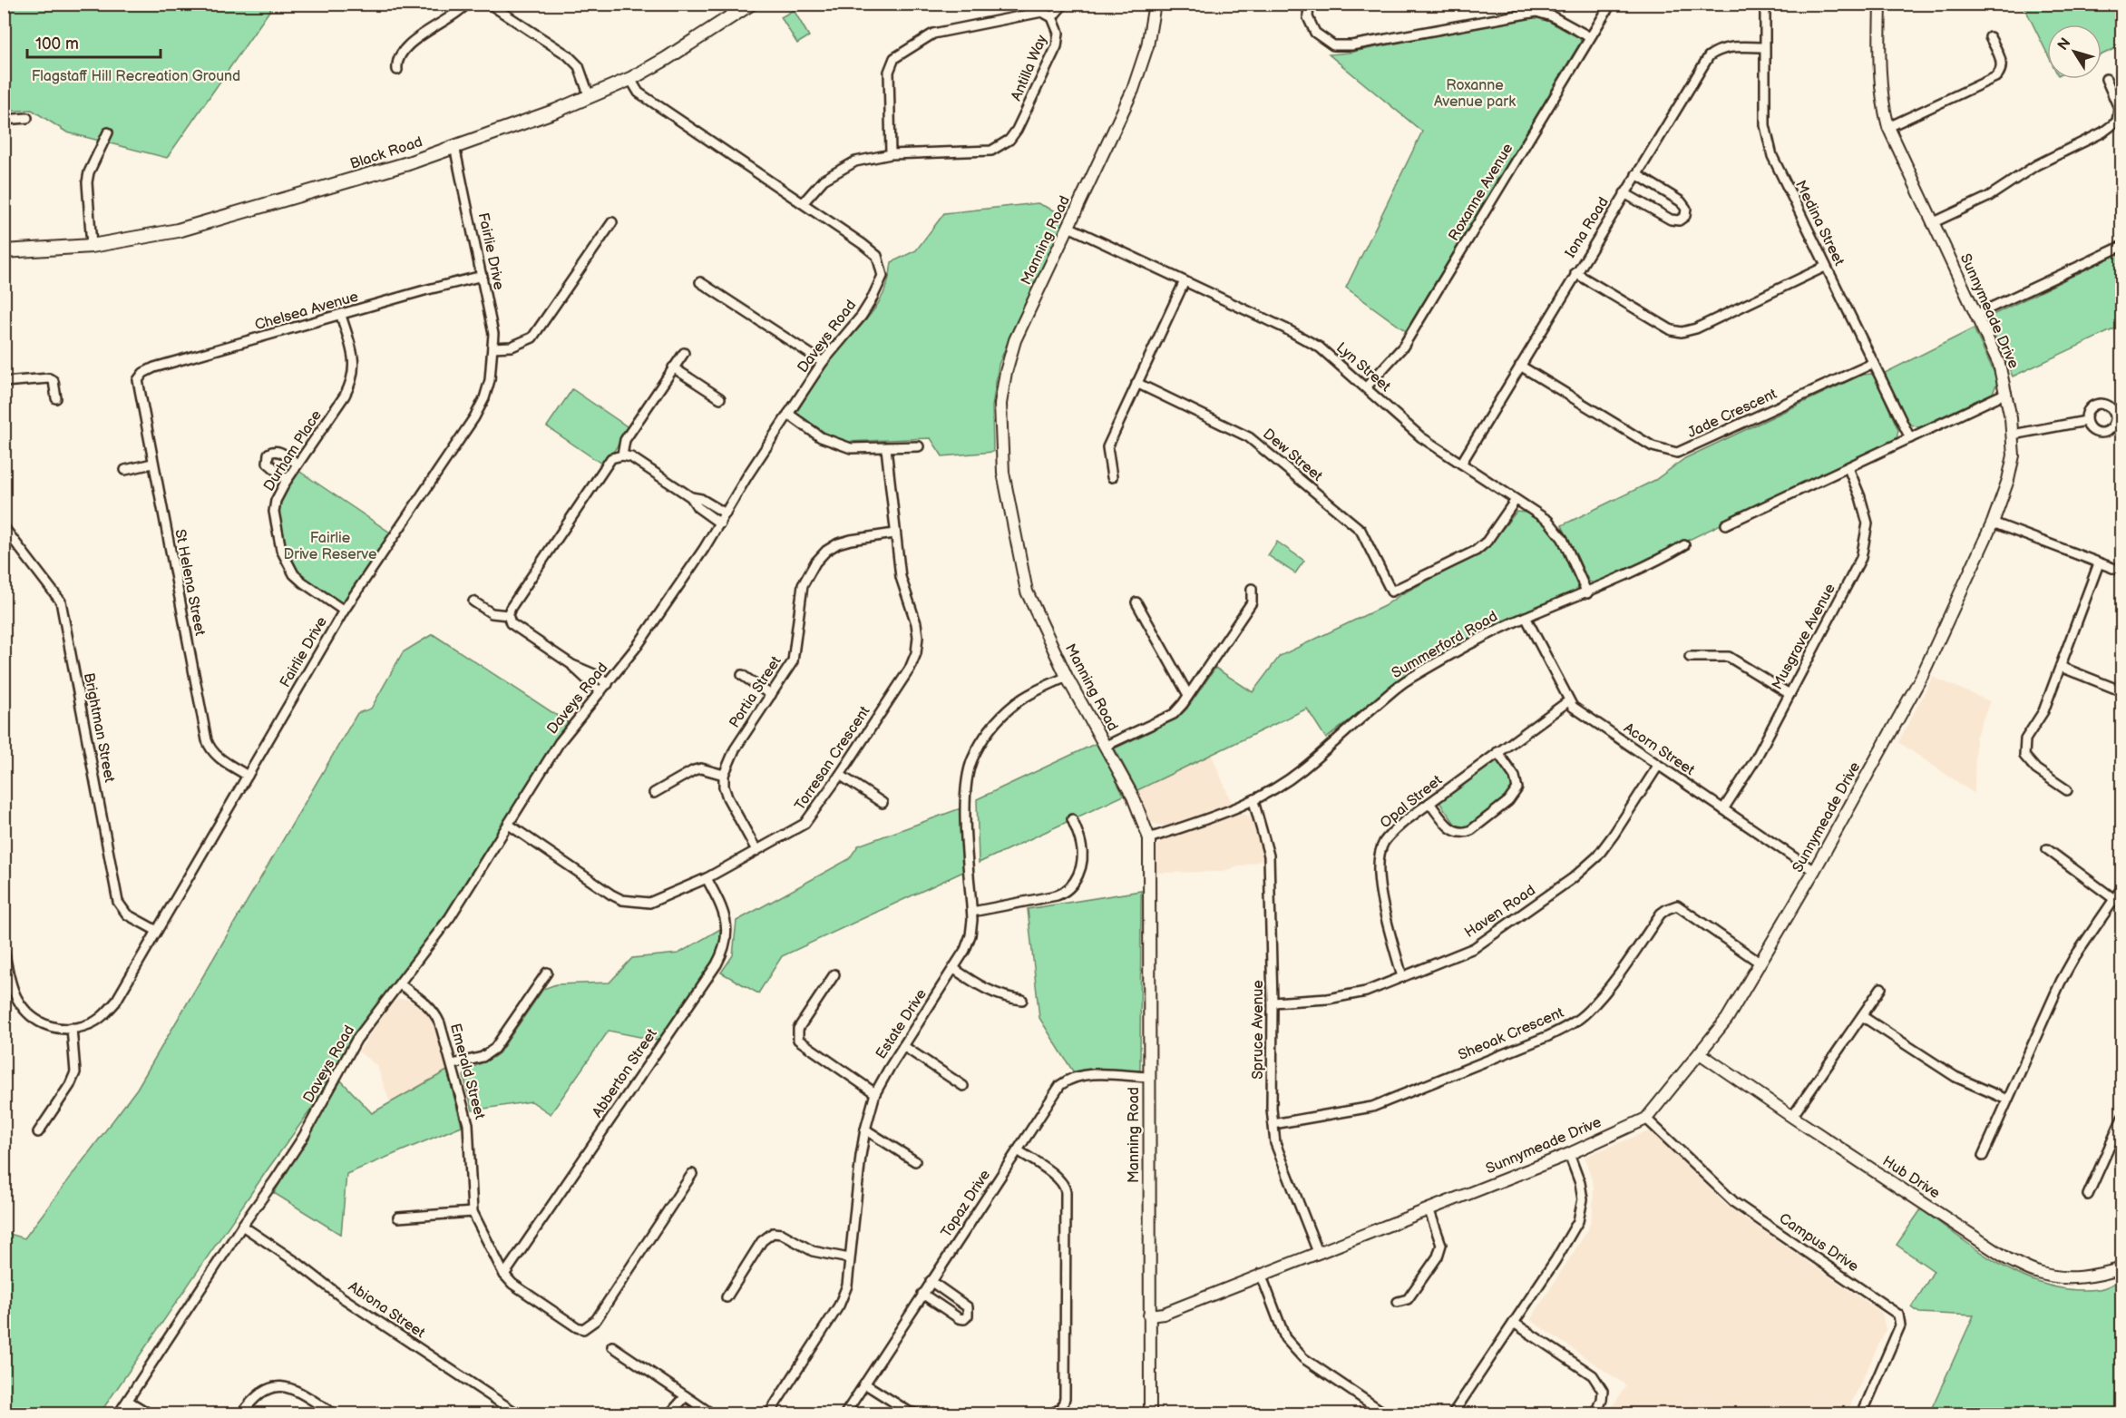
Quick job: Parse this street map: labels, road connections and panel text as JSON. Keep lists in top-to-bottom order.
{
  "streets": {
    "main road": ["Black Road"],
    "street": [
      "Antilla Way",
      "Roxanne Avenue",
      "Medina Street",
      "Iona Road",
      "Manning Road",
      "Fairlie Drive",
      "Chelsea Avenue",
      "Sunnymeade Drive",
      "Daveys Road",
      "Lyn Street",
      "Jade Crescent",
      "Durham Place",
      "Dew Street",
      "St Helena Street",
      "Musgrave Avenue",
      "Summerford Road",
      "Portia Street",
      "Brightman Street",
      "Acorn Street",
      "Torresan Crescent",
      "Opal Street",
      "Haven Road",
      "Estate Drive",
      "Spruce Avenue",
      "Sheoak Crescent",
      "Emerald Street",
      "Abberton Street",
      "Hub Drive",
      "Topaz Drive",
      "Campus Drive",
      "Abiona Street"
    ]
  },
  "crossings": [
    ["Antilla Way", "Daveys Road"],
    ["Black Road", "Fairlie Drive"],
    ["Black Road", "Daveys Road"],
    ["Roxanne Avenue", "Lyn Street"],
    ["Medina Street", "Iona Road"],
    ["Medina Street", "Jade Crescent"],
    ["Iona Road", "Lyn Street"],
    ["Iona Road", "Jade Crescent"],
    ["Manning Road", "Sunnymeade Drive"],
    ["Manning Road", "Lyn Street"],
    ["Manning Road", "Summerford Road"],
    ["Manning Road", "Estate Drive"],
    ["Manning Road", "Topaz Drive"],
    ["Fairlie Drive", "Chelsea Avenue"],
    ["Fairlie Drive", "Durham Place"],
    ["Fairlie Drive", "St Helena Street"],
    ["Fairlie Drive", "Brightman Street"],
    ["Chelsea Avenue", "Durham Place"],
    ["Chelsea Avenue", "St Helena Street"],
    ["Sunnymeade Drive", "Acorn Street"],
    ["Sunnymeade Drive", "Spruce Avenue"],
    ["Sunnymeade Drive", "Sheoak Crescent"],
    ["Sunnymeade Drive", "Hub Drive"],
    ["Sunnymeade Drive", "Campus Drive"],
    ["Daveys Road", "Torresan Crescent"],
    ["Daveys Road", "Emerald Street"],
    ["Daveys Road", "Abiona Street"],
    ["Lyn Street", "Dew Street"],
    ["Lyn Street", "Summerford Road"],
    ["Musgrave Avenue", "Acorn Street"],
    ["Summerford Road", "Acorn Street"],
    ["Summerford Road", "Spruce Avenue"],
    ["Portia Street", "Torresan Crescent"],
    ["Acorn Street", "Opal Street"],
    ["Acorn Street", "Haven Road"],
    ["Torresan Crescent", "Abberton Street"],
    ["Opal Street", "Haven Road"],
    ["Haven Road", "Spruce Avenue"],
    ["Spruce Avenue", "Sheoak Crescent"],
    ["Emerald Street", "Abberton Street"]
  ],
  "parks": ["Flagstaff Hill Recreation Ground", "Roxanne Avenue park", "Fairlie Drive Reserve"],
  "scale_bar": "100 m",
  "north": "top left"
}
